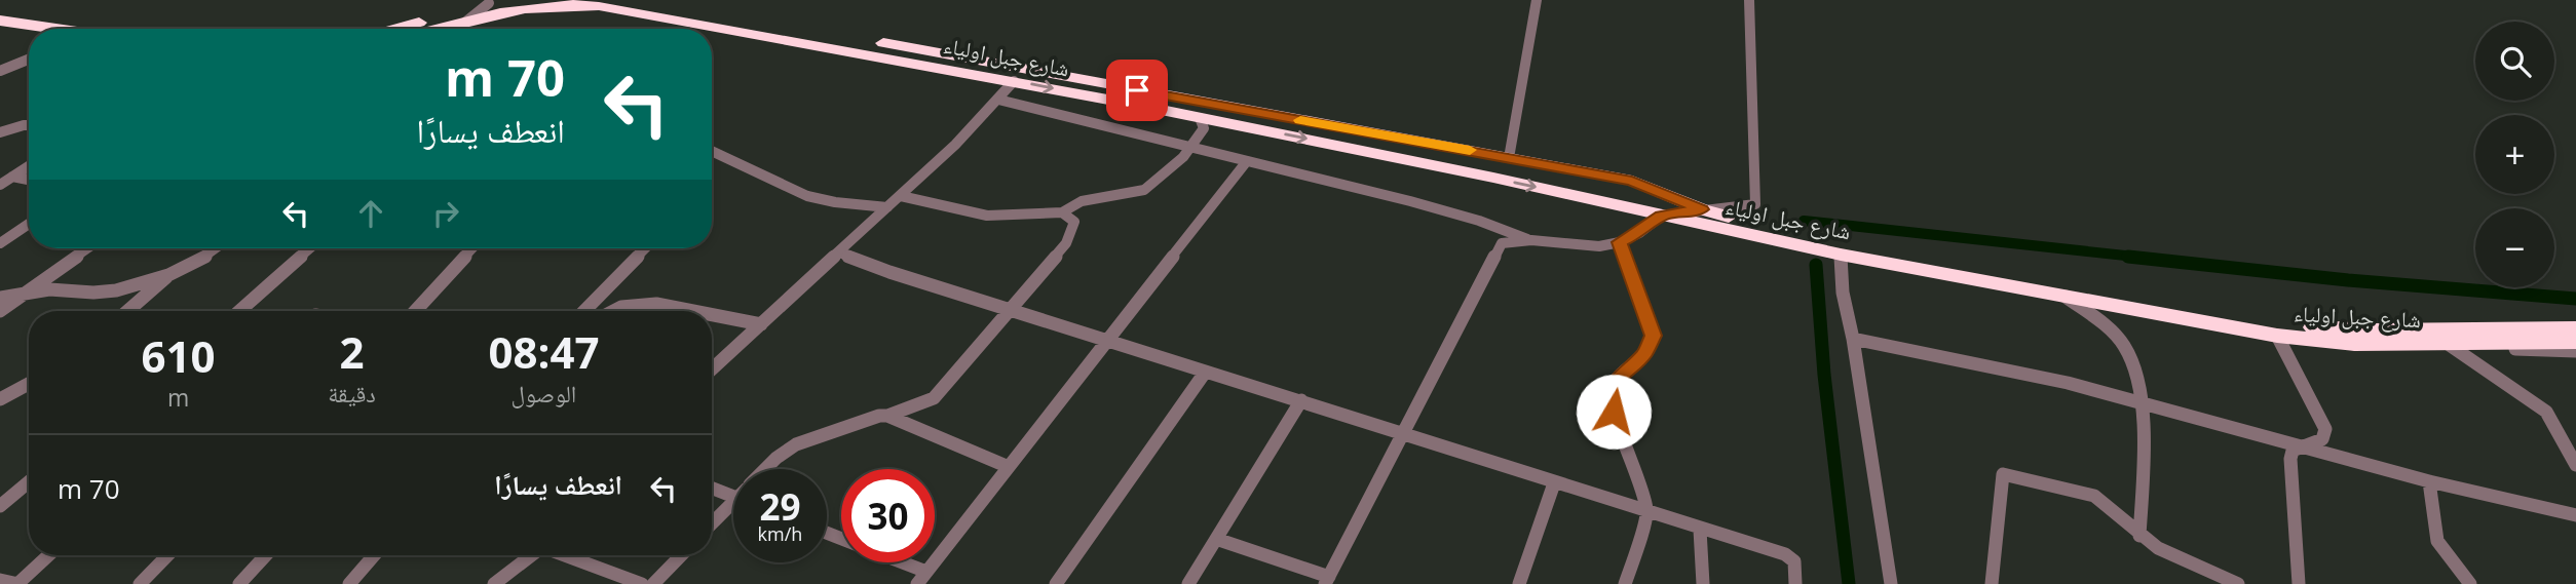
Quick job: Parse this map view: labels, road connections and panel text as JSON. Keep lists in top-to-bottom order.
{
  "streets": {
    "highway": ["شارع جبل اولياء"]
  },
  "page": {
    "map_buttons": ["+", "−"],
    "turn": ["70 m", "انعطف يسارًا"],
    "eta": [
      "08:47",
      "الوصول",
      "2",
      "دقيقة",
      "610",
      "m"
    ],
    "list": [
      {
        "name": "انعطف يسارًا",
        "value": "70 m"
      }
    ],
    "speed": "29 km/h",
    "limit": "30"
  }
}
